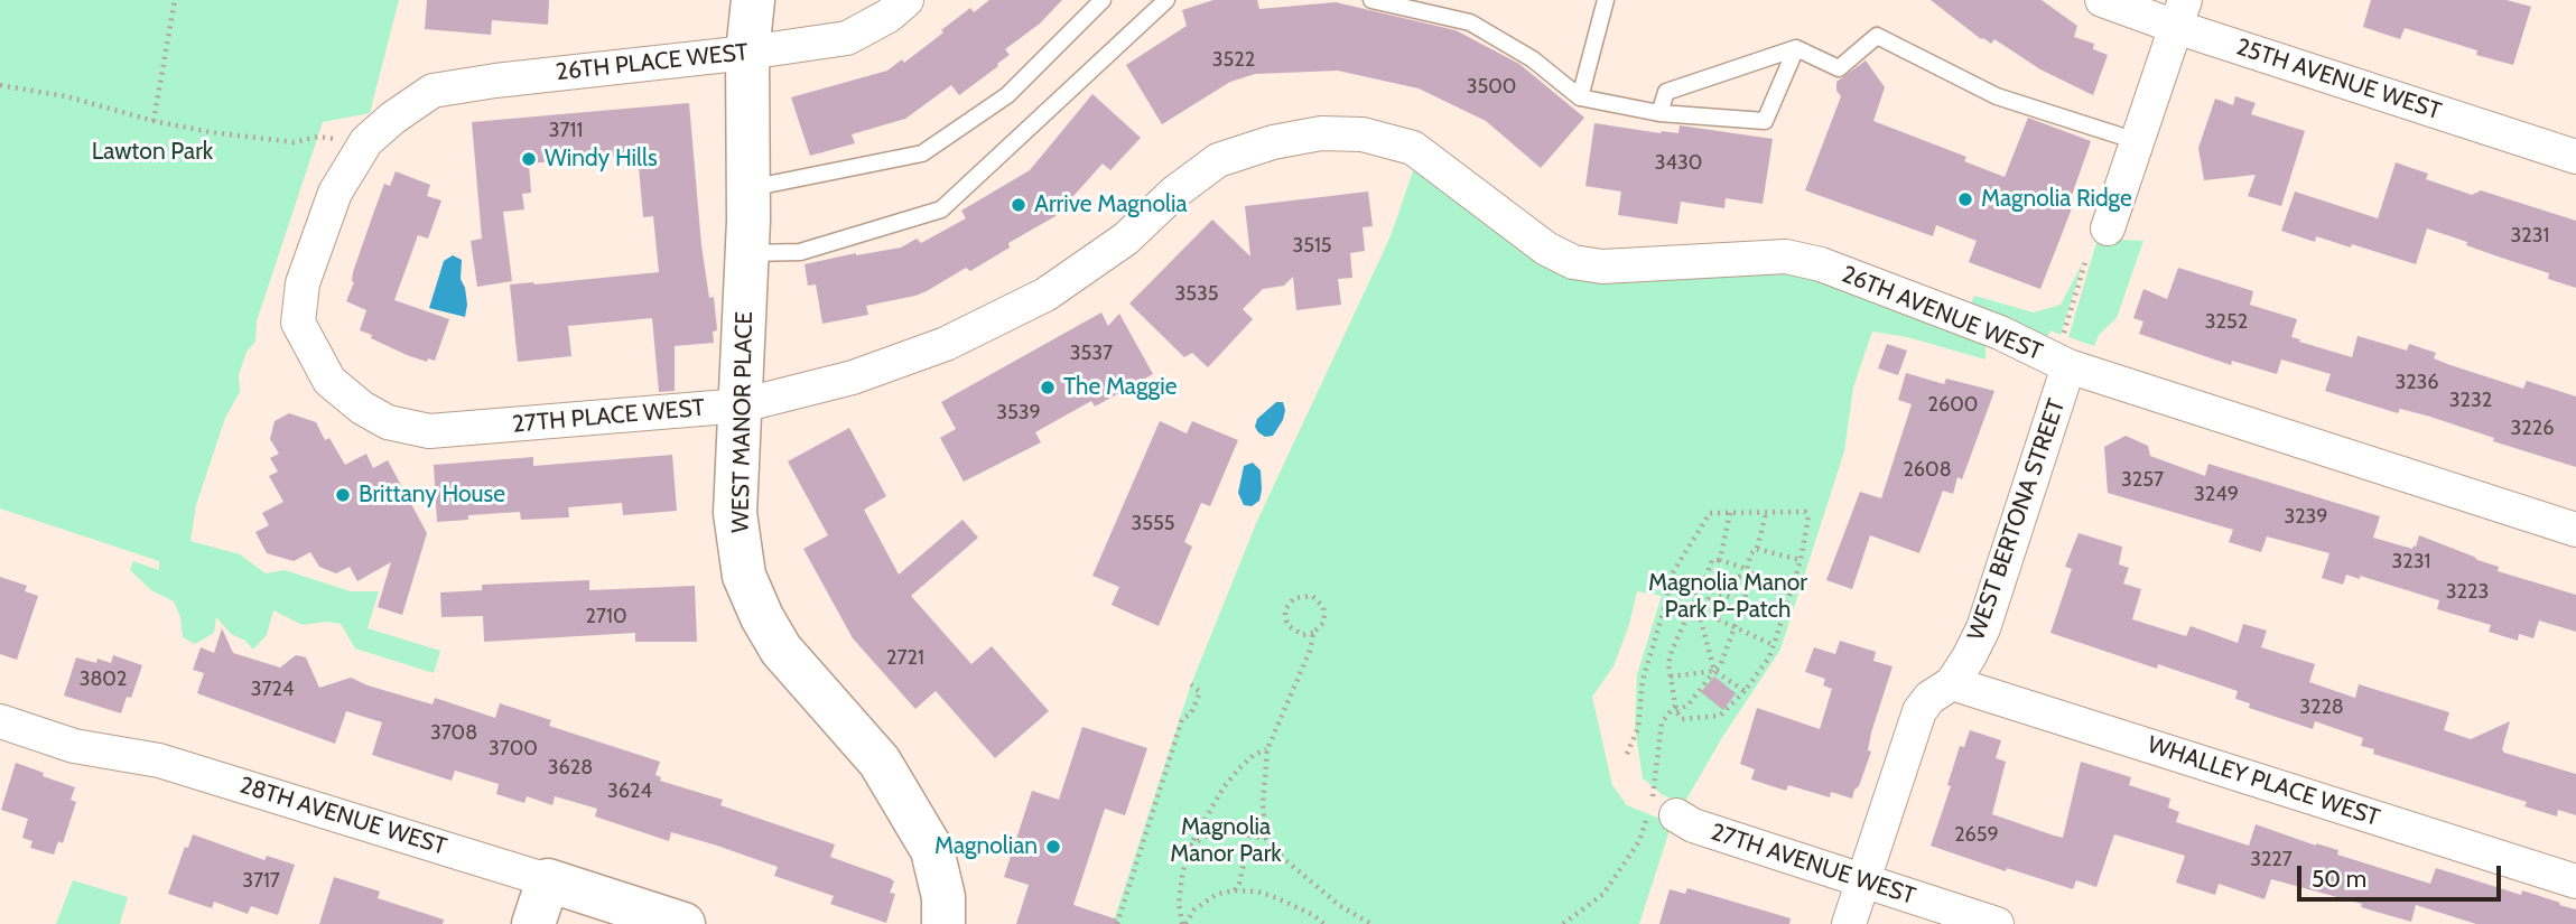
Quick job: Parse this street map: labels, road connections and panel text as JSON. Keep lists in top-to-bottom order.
{
  "streets": {
    "street": [
      "26TH PLACE WEST",
      "25TH AVENUE WEST",
      "26TH AVENUE WEST",
      "27TH PLACE WEST",
      "WEST MANOR PLACE",
      "WEST BERTONA STREET",
      "WHALLEY PLACE WEST",
      "28TH AVENUE WEST",
      "27TH AVENUE WEST"
    ]
  },
  "crossings": [
    ["26TH PLACE WEST", "27TH PLACE WEST"],
    ["26TH PLACE WEST", "WEST MANOR PLACE"],
    ["26TH AVENUE WEST", "27TH PLACE WEST"],
    ["26TH AVENUE WEST", "WEST BERTONA STREET"],
    ["27TH PLACE WEST", "WEST MANOR PLACE"],
    ["WEST BERTONA STREET", "WHALLEY PLACE WEST"],
    ["WEST BERTONA STREET", "27TH AVENUE WEST"]
  ],
  "parks": ["Lawton Park", "Magnolia Manor Park P-Patch", "Magnolia Manor Park"],
  "places": [
    "Windy Hills",
    "Magnolia Ridge",
    "Arrive Magnolia",
    "The Maggie",
    "Brittany House",
    "Magnolian"
  ],
  "house_numbers": [
    "3522",
    "3500",
    "3711",
    "3430",
    "3231",
    "3515",
    "3535",
    "3252",
    "3537",
    "3236",
    "3232",
    "2600",
    "3539",
    "3226",
    "2608",
    "3257",
    "3249",
    "3239",
    "3555",
    "3231",
    "3223",
    "2710",
    "2721",
    "3802",
    "3724",
    "3228",
    "3708",
    "3700",
    "3628",
    "3624",
    "2659",
    "3227",
    "3717"
  ],
  "scale_bar": "50 m"
}
